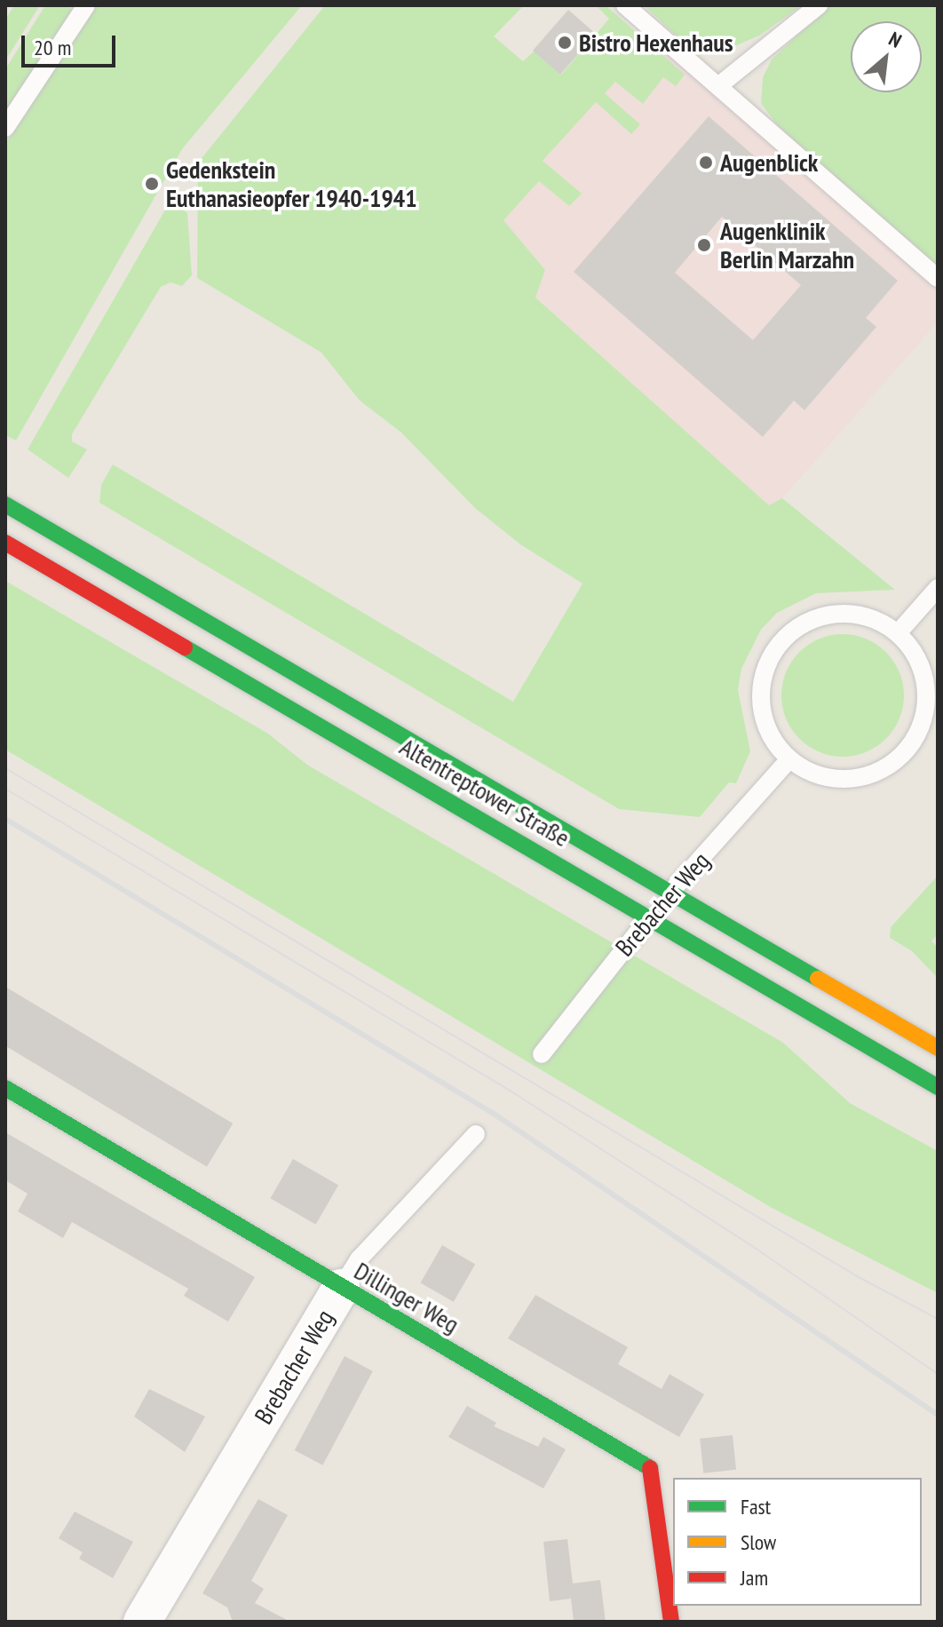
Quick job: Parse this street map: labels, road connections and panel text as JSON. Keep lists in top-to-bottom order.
{
  "streets": {
    "main road": ["Altentreptower Straße", "Dillinger Weg"],
    "street": ["Brebacher Weg"]
  },
  "crossings": [
    ["Altentreptower Straße", "Brebacher Weg"],
    ["Brebacher Weg", "Dillinger Weg"]
  ],
  "places": [
    "Bistro Hexenhaus",
    "Augenblick",
    "Gedenkstein Euthanasieopfer 1940-1941",
    "Augenklinik Berlin Marzahn"
  ],
  "legend": ["Fast", "Slow", "Jam"],
  "scale_bar": "20 m",
  "north": "top right"
}
